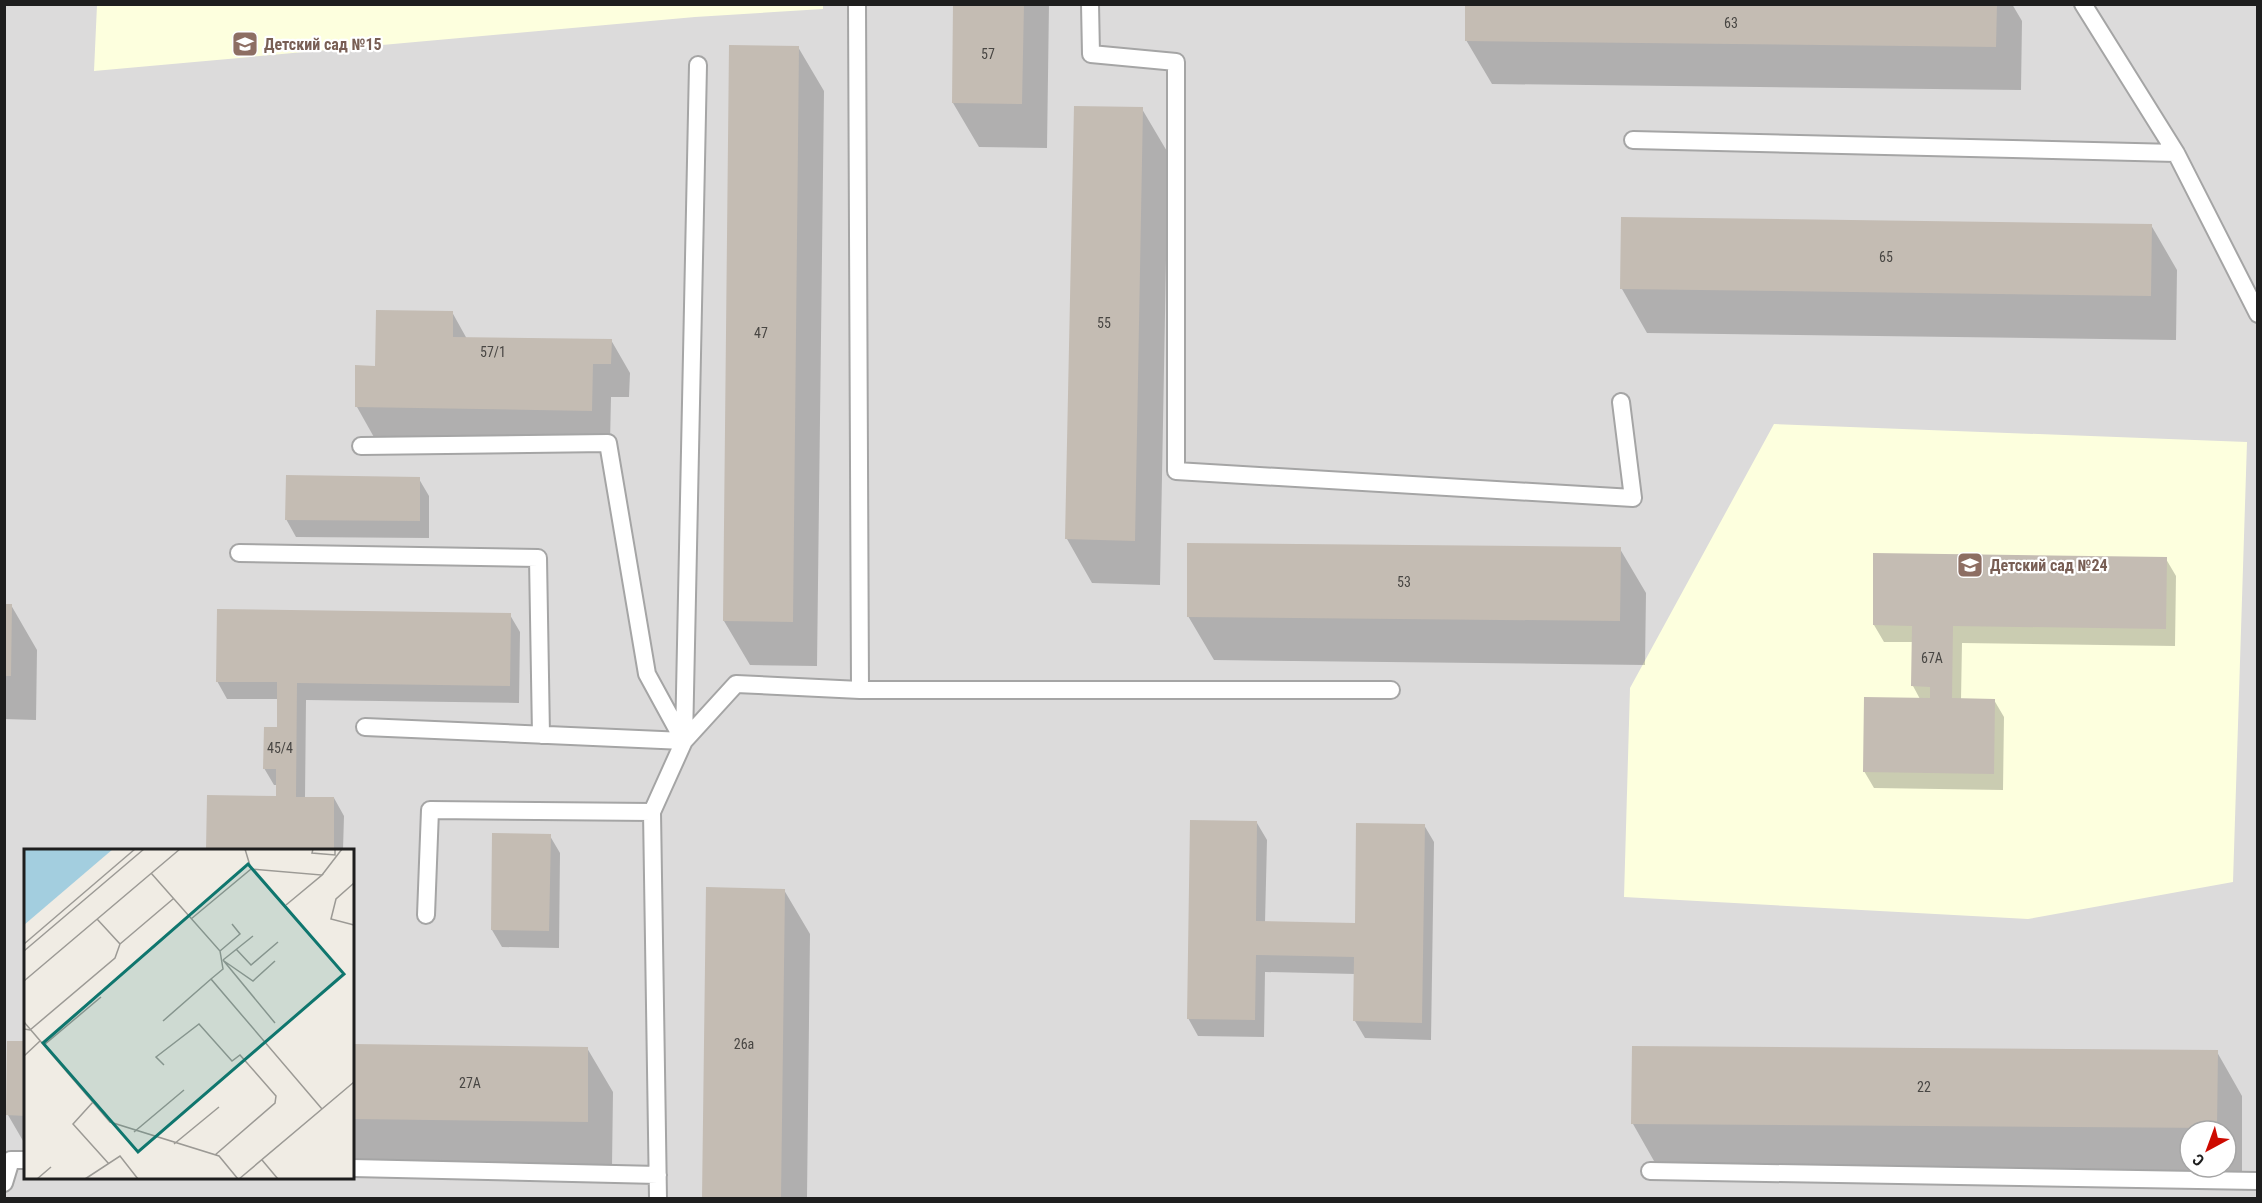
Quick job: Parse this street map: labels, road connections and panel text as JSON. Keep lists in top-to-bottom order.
{
  "places": {
    "school or university": ["Детский сад №15", "Детский сад №24"]
  },
  "house_numbers": [
    "63",
    "57",
    "65",
    "55",
    "47",
    "57/1",
    "53",
    "67А",
    "45/4",
    "26а",
    "27А",
    "22"
  ],
  "north": "bottom left"
}
